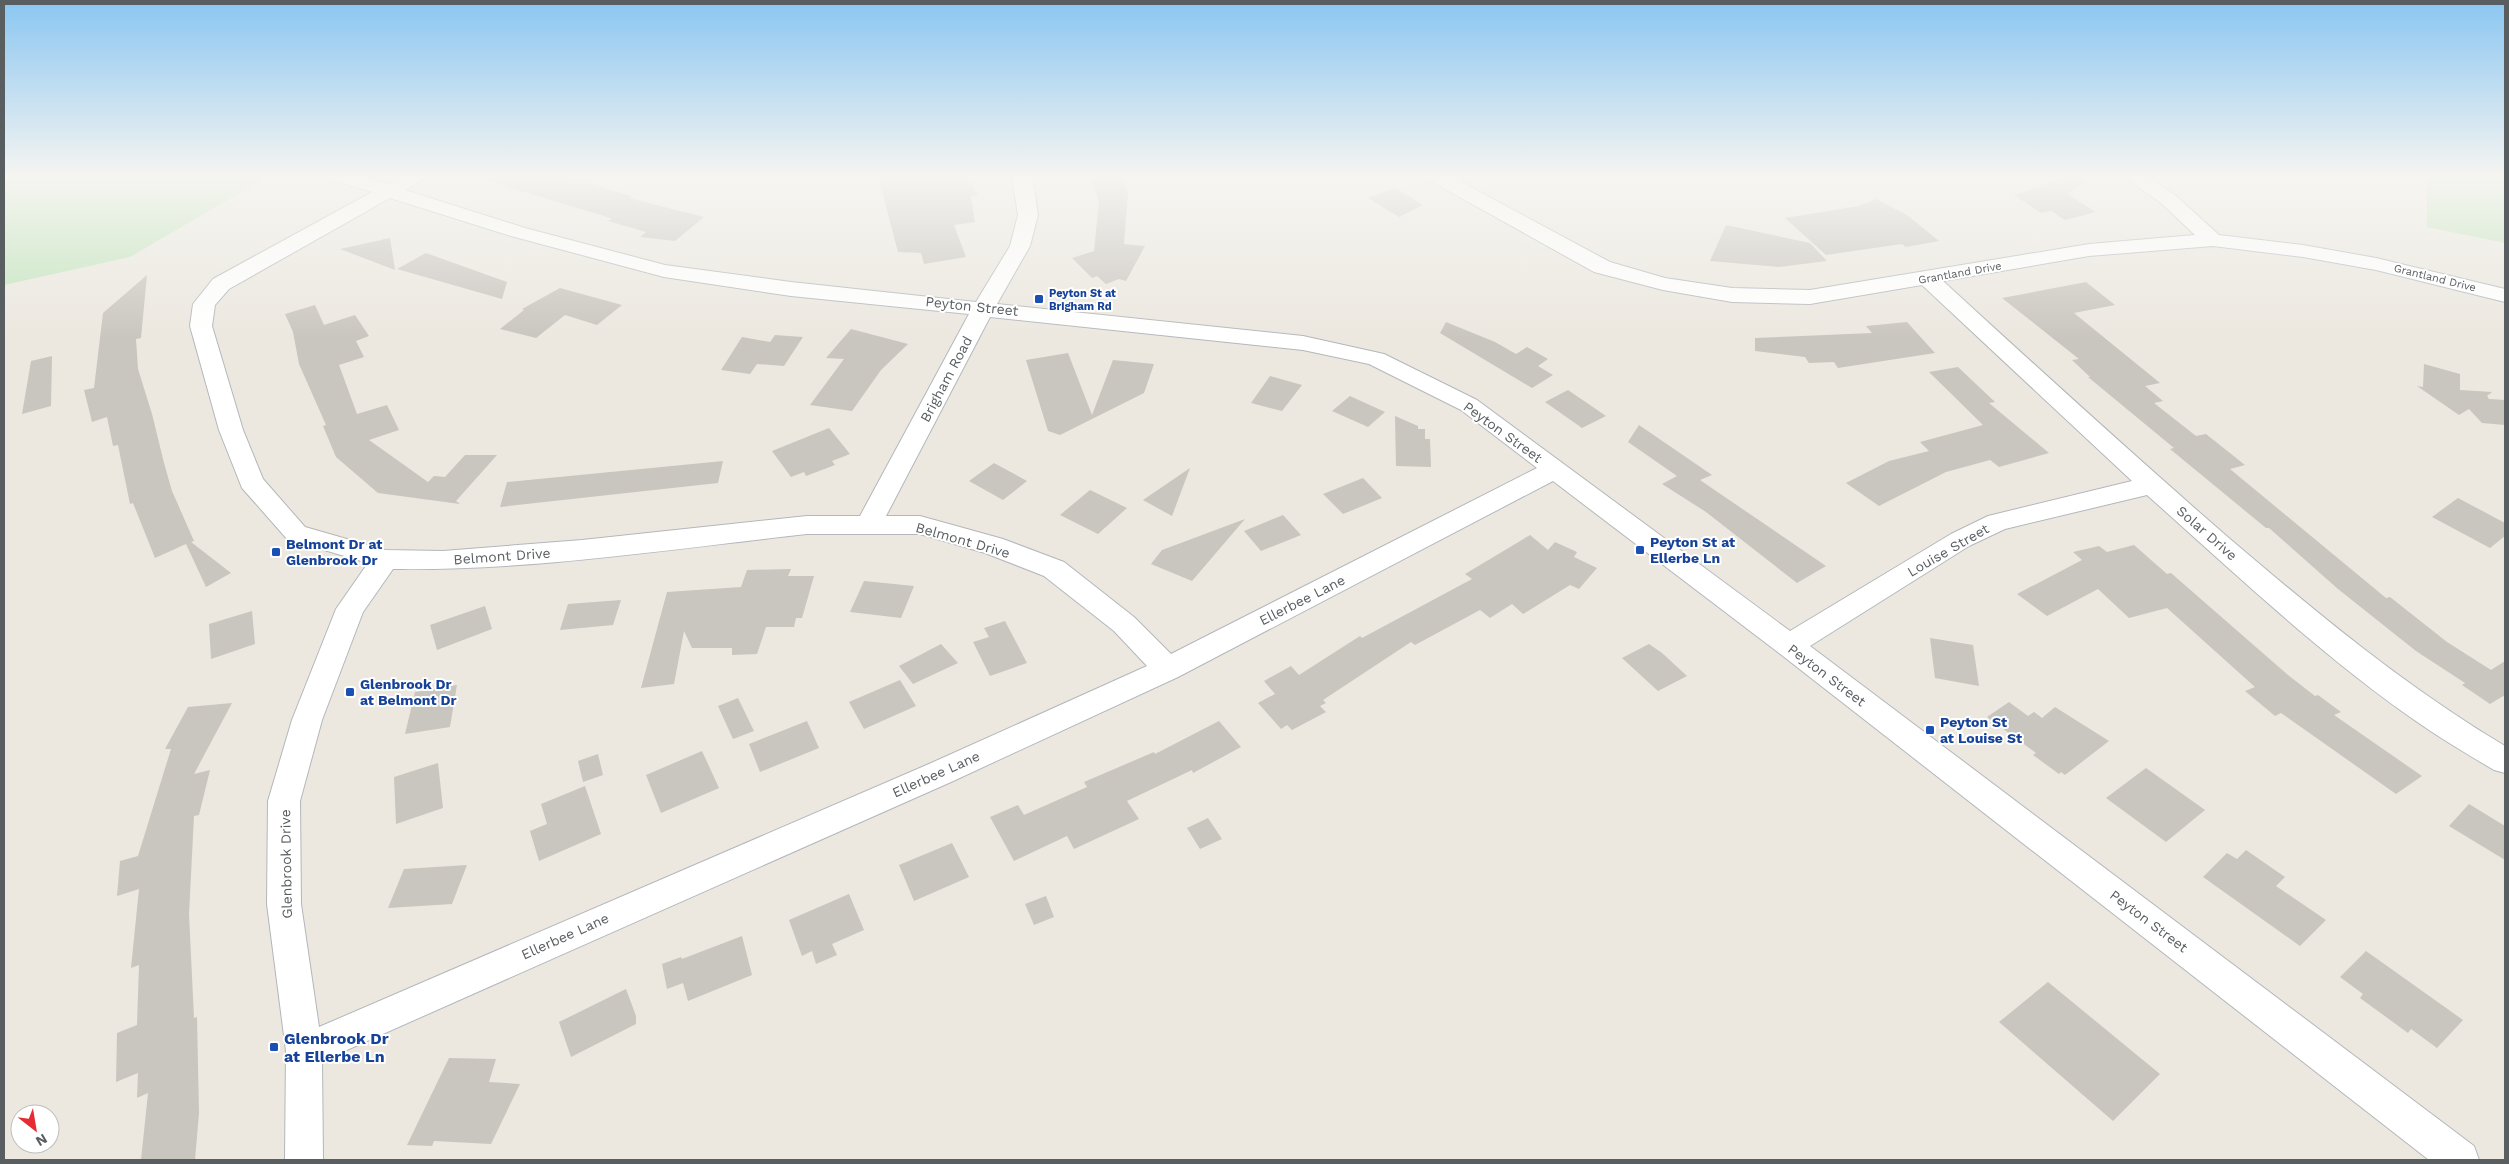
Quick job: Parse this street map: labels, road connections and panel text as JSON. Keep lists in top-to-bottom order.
{
  "streets": {
    "street": [
      "Grantland Drive",
      "Peyton Street",
      "Brigham Road",
      "Solar Drive",
      "Belmont Drive",
      "Louise Street",
      "Ellerbee Lane",
      "Glenbrook Drive"
    ]
  },
  "crossings": [
    ["Grantland Drive", "Solar Drive"],
    ["Peyton Street", "Brigham Road"],
    ["Peyton Street", "Louise Street"],
    ["Peyton Street", "Ellerbee Lane"],
    ["Brigham Road", "Belmont Drive"],
    ["Solar Drive", "Louise Street"],
    ["Belmont Drive", "Ellerbee Lane"],
    ["Belmont Drive", "Glenbrook Drive"],
    ["Ellerbee Lane", "Glenbrook Drive"]
  ],
  "places": {
    "transit": [
      "Peyton St at Brigham Rd",
      "Peyton St at Ellerbe Ln",
      "Belmont Dr at Glenbrook Dr",
      "Glenbrook Dr at Belmont Dr",
      "Peyton St at Louise St",
      "Glenbrook Dr at Ellerbe Ln"
    ]
  },
  "north": "bottom right"
}
